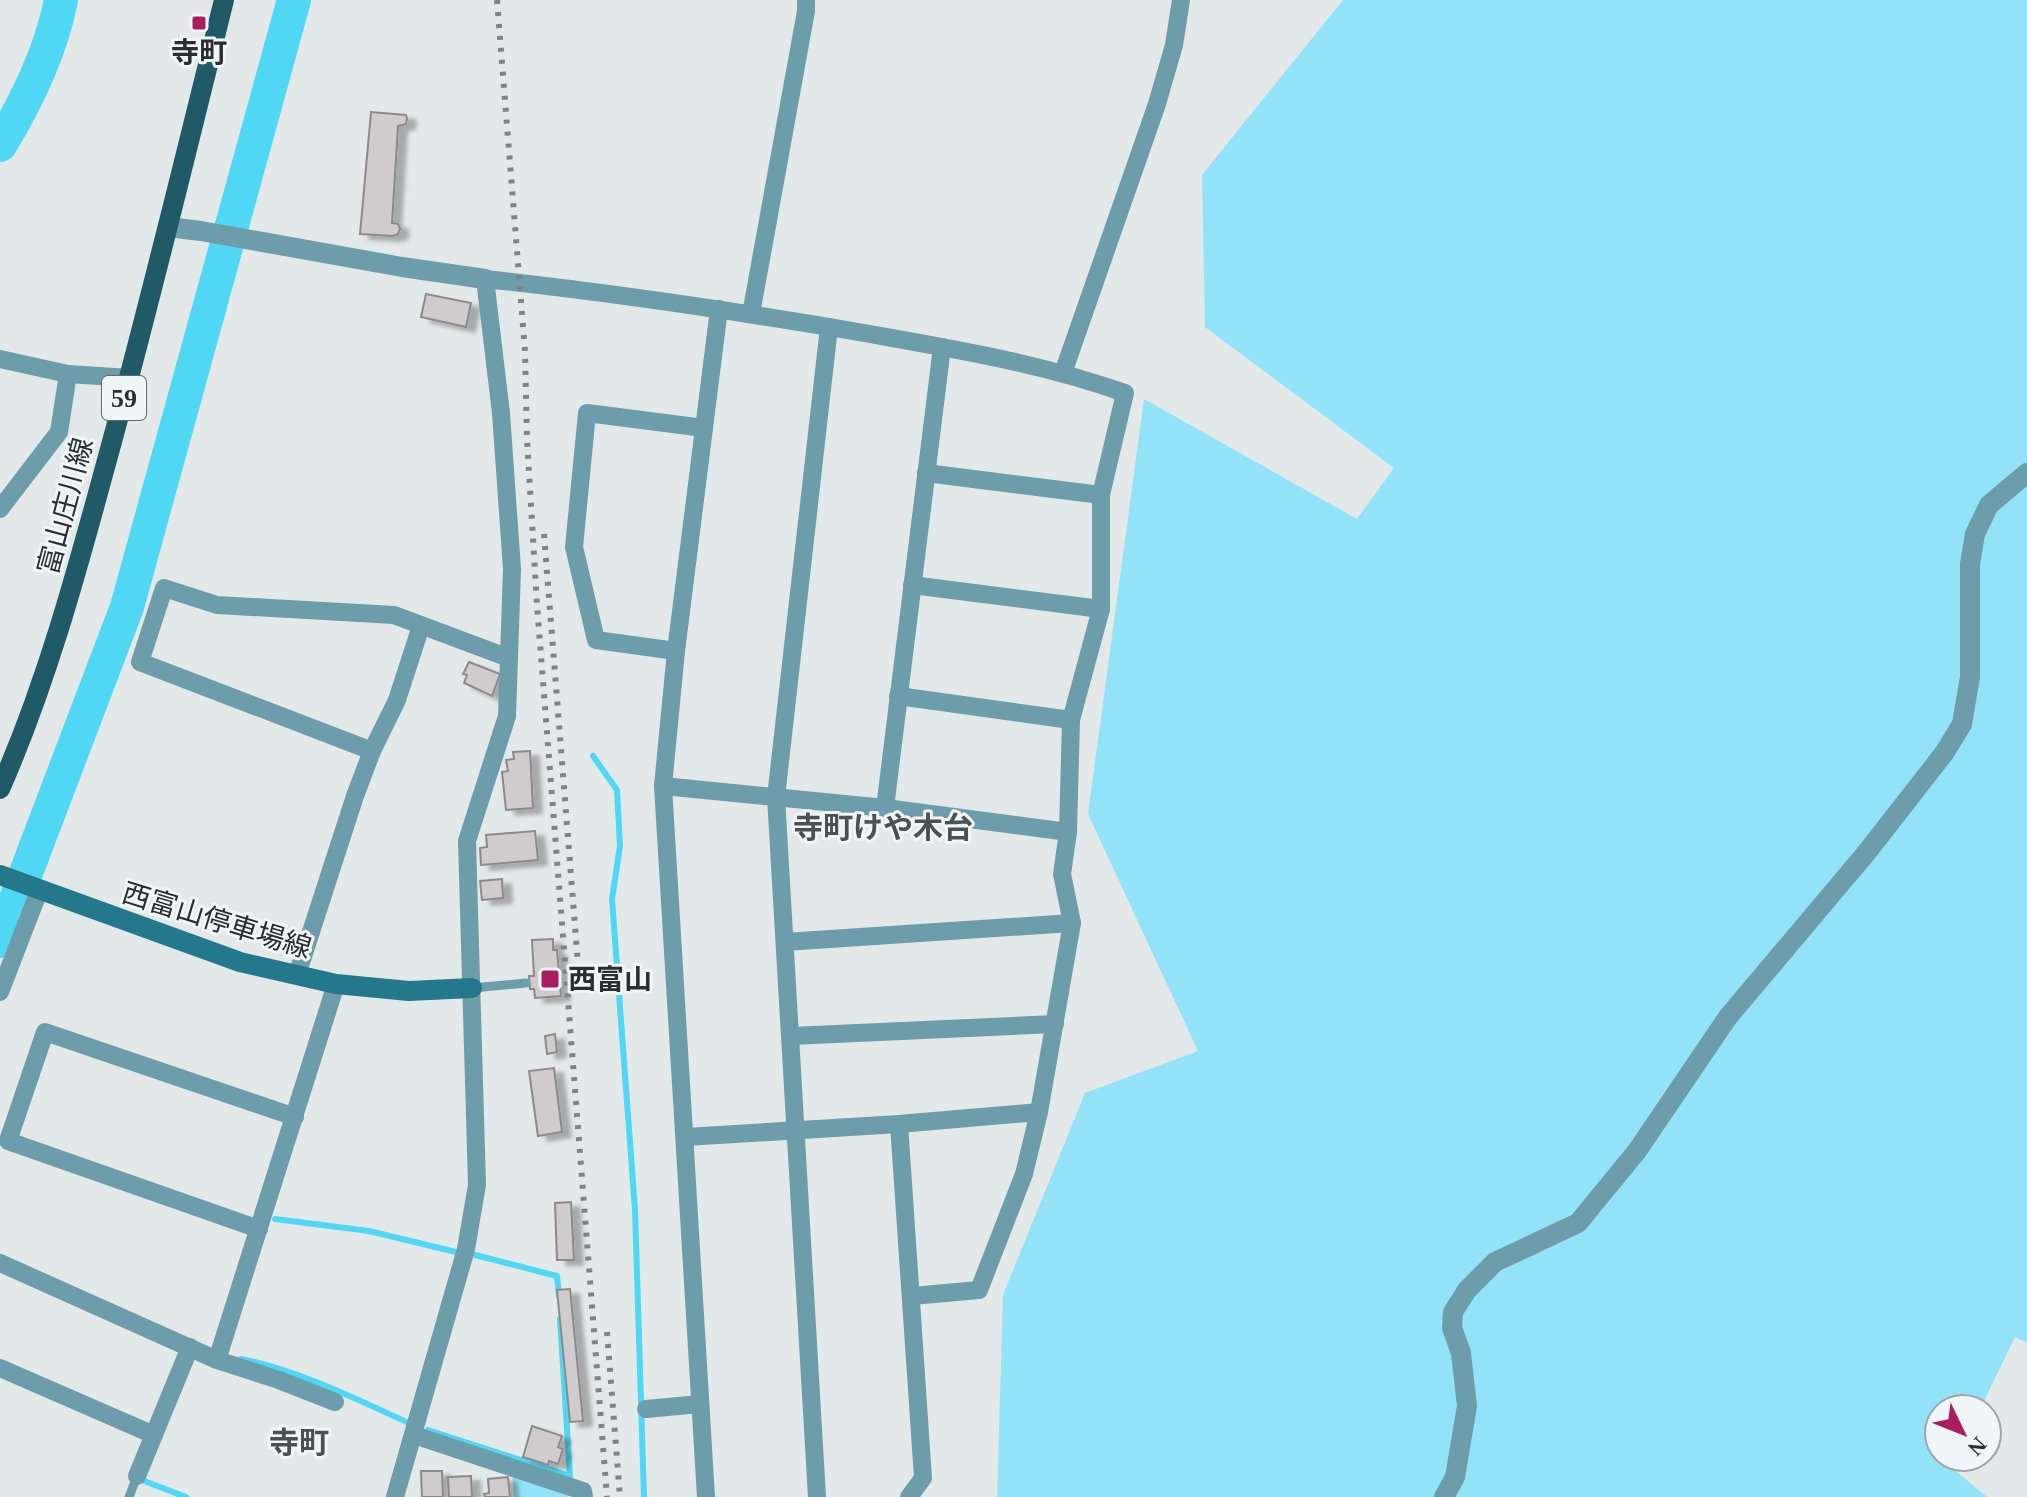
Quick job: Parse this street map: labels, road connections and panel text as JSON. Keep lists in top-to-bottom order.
{
  "streets": {
    "main road": ["59", "富山庄川線", "西富山停車場線"]
  },
  "districts": ["寺町けや木台", "寺町"],
  "places": {
    "transit": ["寺町", "西富山"]
  },
  "north": "bottom right"
}
